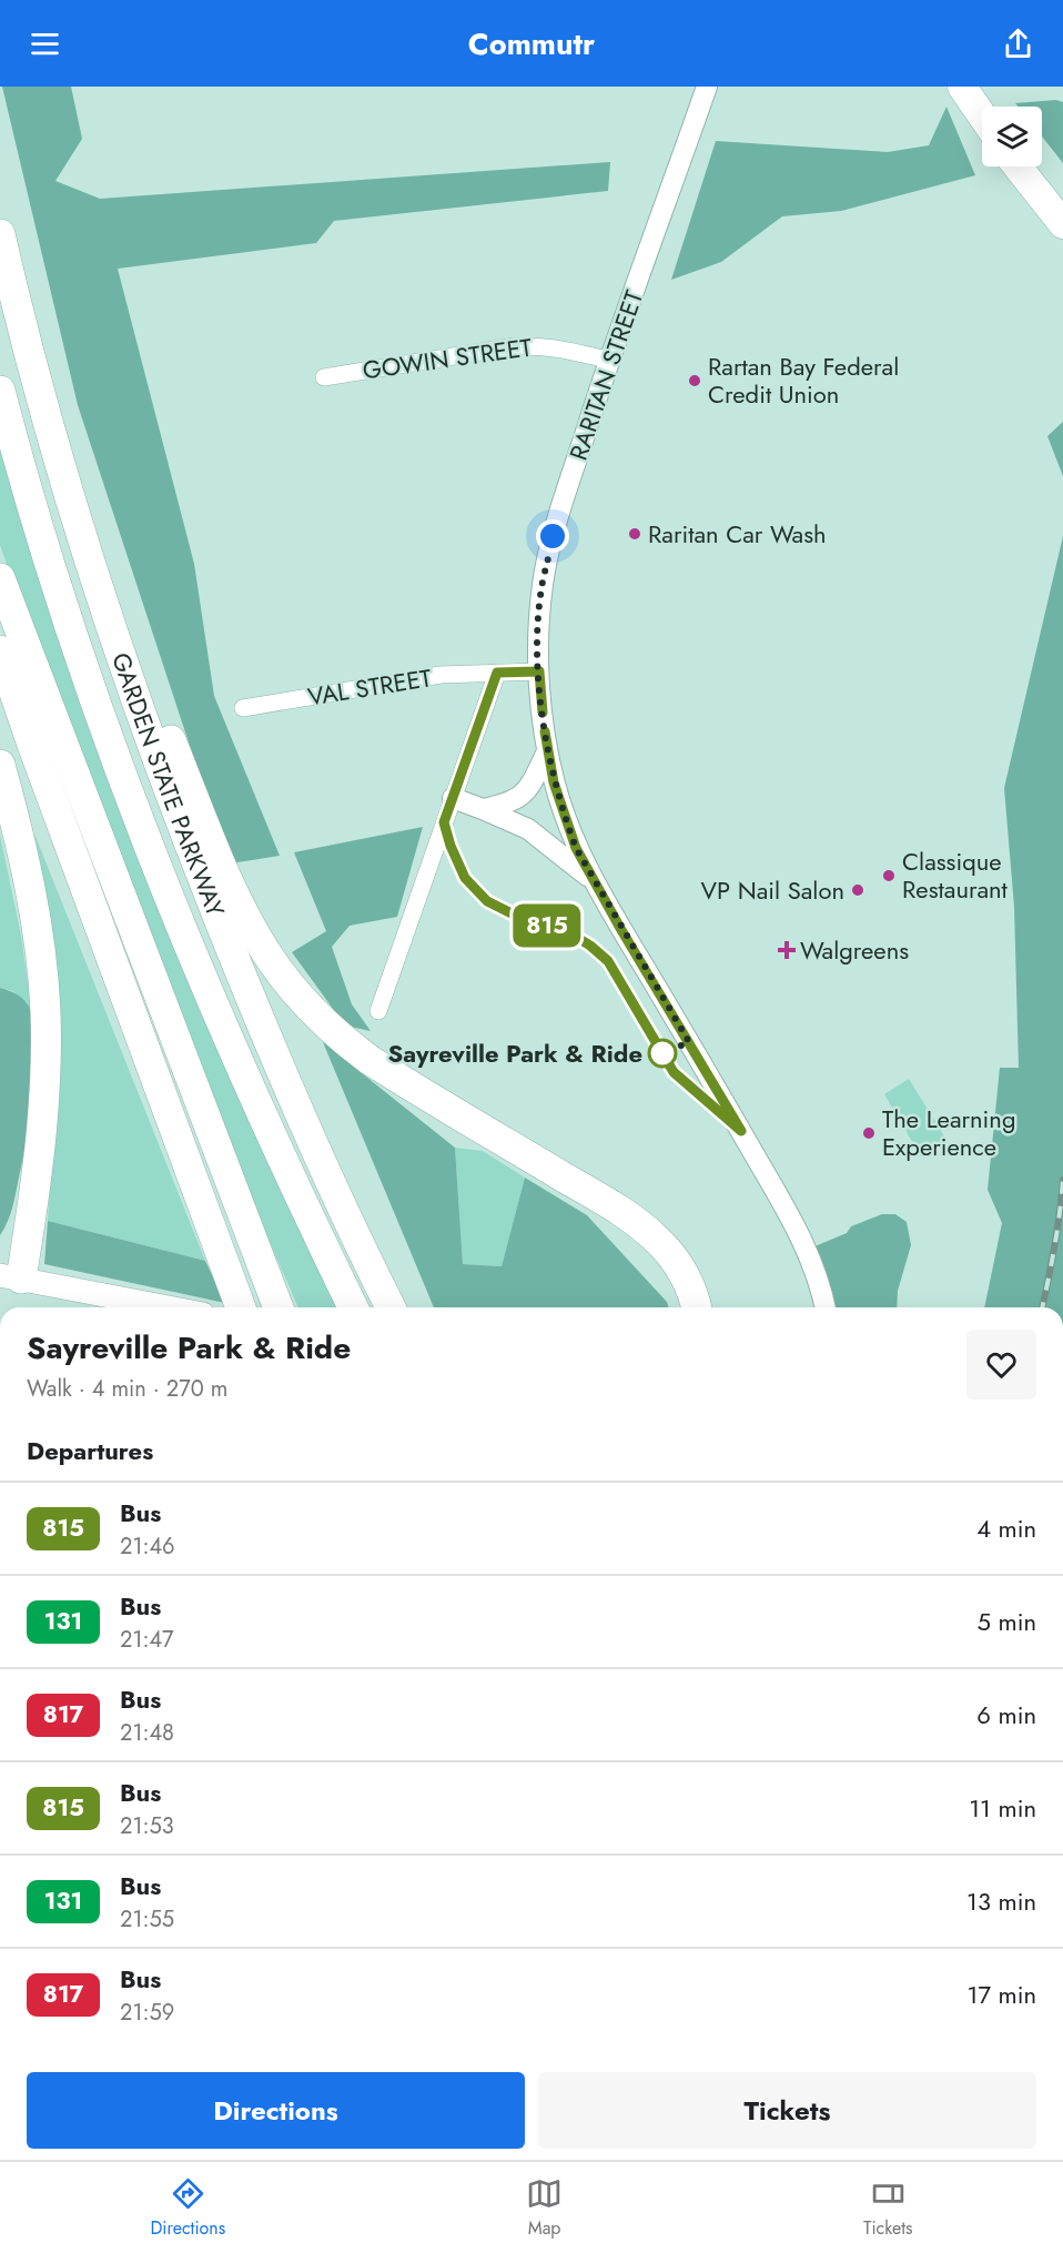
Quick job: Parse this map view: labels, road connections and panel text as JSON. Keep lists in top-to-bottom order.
{
  "streets": {
    "highway": ["GARDEN STATE PARKWAY"],
    "street": ["GOWIN STREET", "RARITAN STREET", "VAL STREET"]
  },
  "crossings": [
    ["GOWIN STREET", "RARITAN STREET"]
  ],
  "places": {
    "other": [
      "Rartan Bay Federal Credit Union",
      "Raritan Car Wash",
      "Classique Restaurant",
      "VP Nail Salon",
      "Sayreville Park & Ride",
      "The Learning Experience"
    ],
    "health": ["Walgreens"]
  },
  "lines": ["bus line 815"],
  "page": {
    "header": "Commutr",
    "on_map": "815",
    "heading": [
      ["Sayreville Park & Ride", "Walk · 4 min · 270 m"],
      "Departures"
    ],
    "list": [
      {
        "mark": "815",
        "name": "Bus",
        "note": "21:46",
        "value": "4 min"
      },
      {
        "mark": "131",
        "name": "Bus",
        "note": "21:47",
        "value": "5 min"
      },
      {
        "mark": "817",
        "name": "Bus",
        "note": "21:48",
        "value": "6 min"
      },
      {
        "mark": "815",
        "name": "Bus",
        "note": "21:53",
        "value": "11 min"
      },
      {
        "mark": "131",
        "name": "Bus",
        "note": "21:55",
        "value": "13 min"
      },
      {
        "mark": "817",
        "name": "Bus",
        "note": "21:59",
        "value": "17 min"
      }
    ],
    "buttons": ["Directions", "Tickets"],
    "tabs": ["Directions", "Map", "Tickets"]
  }
}
